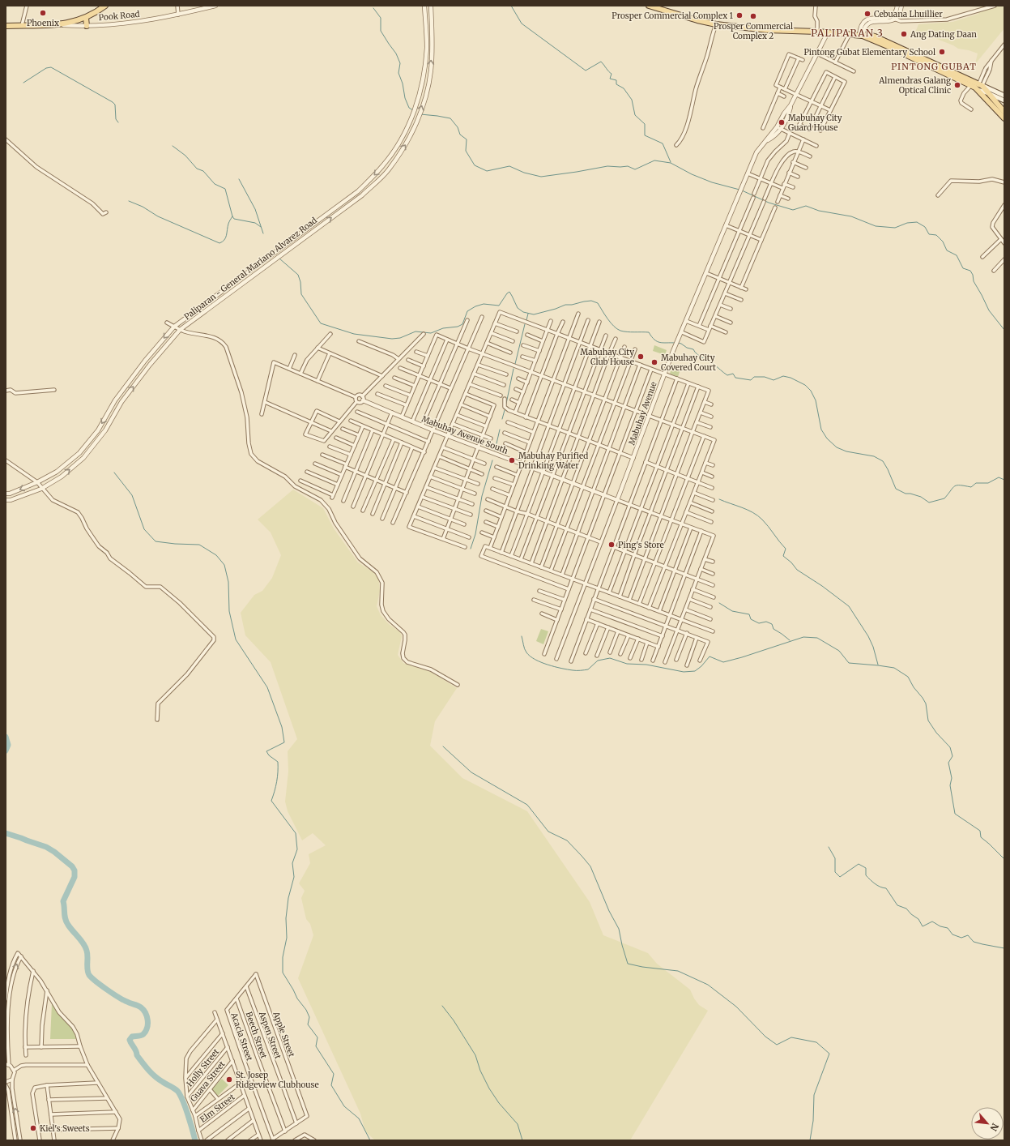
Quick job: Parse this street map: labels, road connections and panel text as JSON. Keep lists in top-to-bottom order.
{
  "streets": {
    "street": [
      "Pook Road",
      "Paliparan - General Mariano Alvarez Road",
      "Mabuhay Avenue",
      "Mabuhay Avenue South",
      "Apple Street",
      "Beech Street",
      "Aspen Street",
      "Acacia Street",
      "Holly Street",
      "Guava Street",
      "Elm Street"
    ]
  },
  "crossings": [
    ["Mabuhay Avenue", "Mabuhay Avenue South"],
    ["Apple Street", "Aspen Street"],
    ["Beech Street", "Acacia Street"]
  ],
  "districts": ["PALIPARAN 3", "PINTONG GUBAT"],
  "places": [
    "Phoenix",
    "Cebuana Lhuillier",
    "Prosper Commercial Complex 1",
    "Prosper Commercial Complex 2",
    "Ang Dating Daan",
    "Pintong Gubat Elementary School",
    "Almendras Galang Optical Clinic",
    "Mabuhay City Guard House",
    "Mabuhay City Club House",
    "Mabuhay City Covered Court",
    "Mabuhay Purified Drinking Water",
    "Ping's Store",
    "St. Josep Ridgeview Clubhouse",
    "Kiel's Sweets"
  ],
  "north": "bottom right"
}
